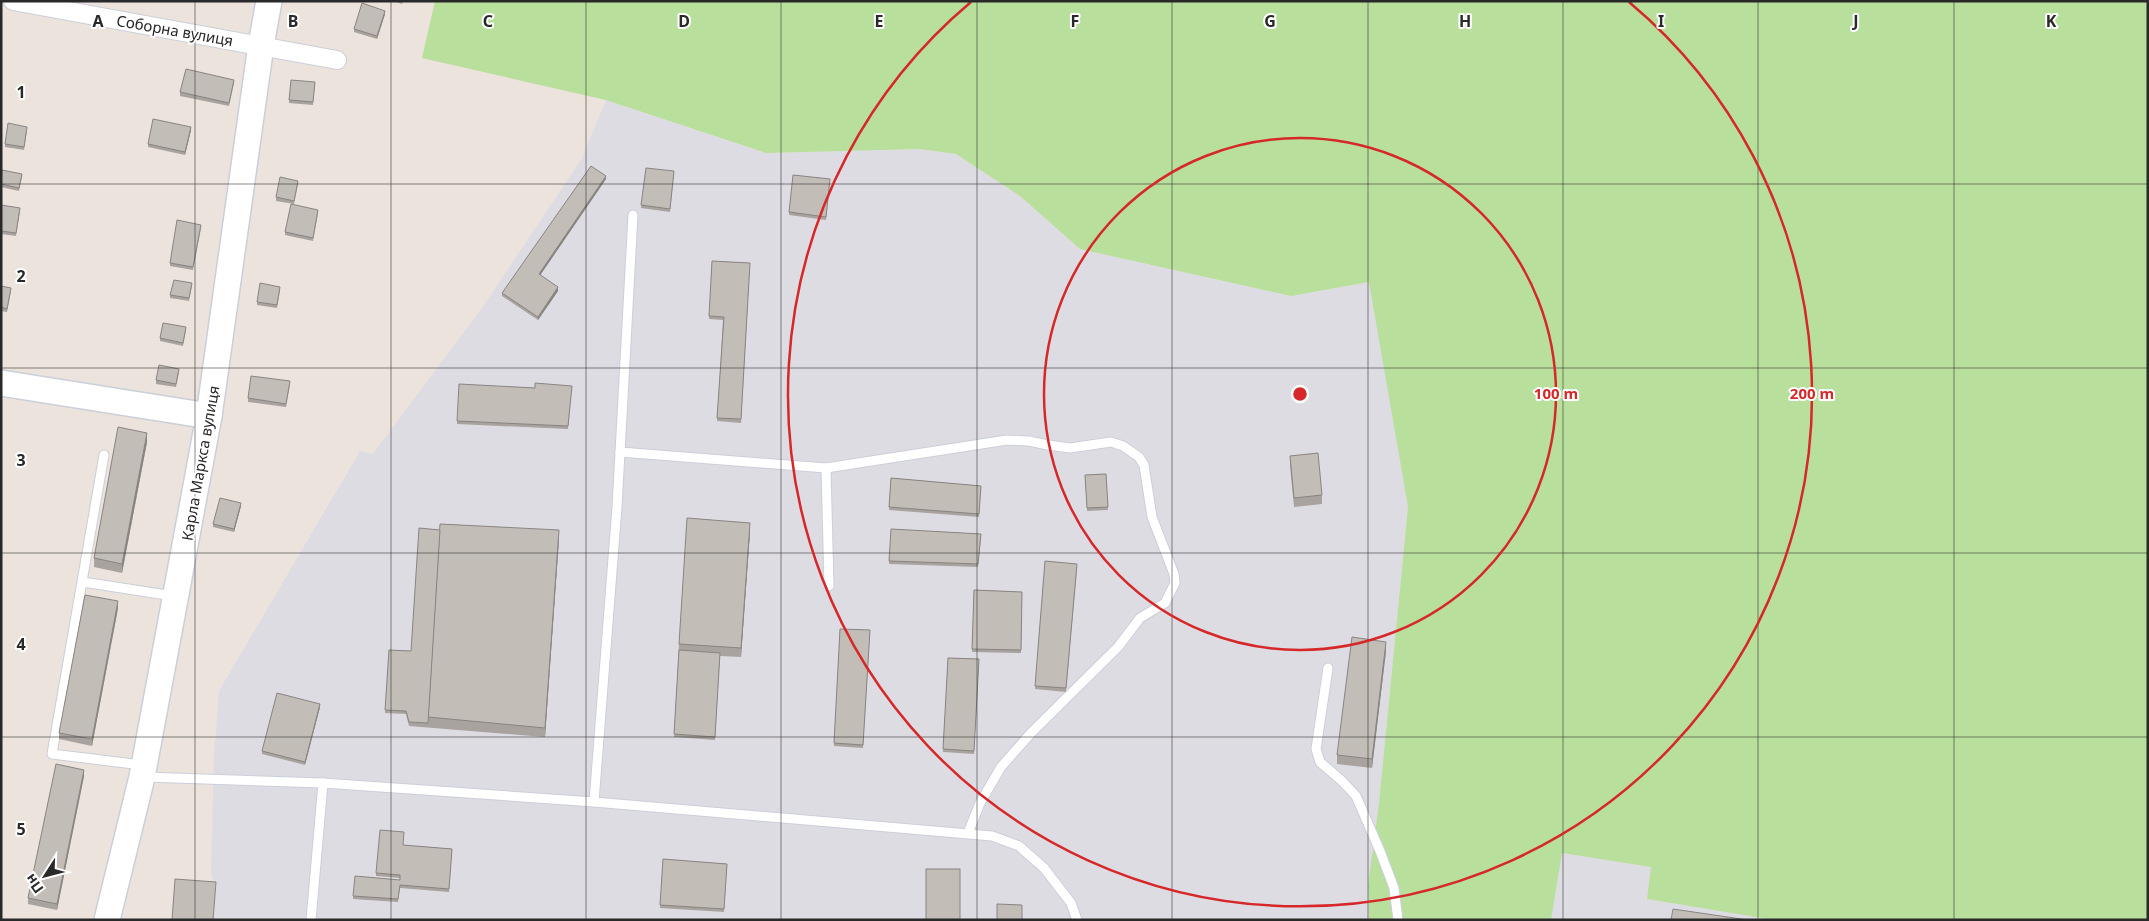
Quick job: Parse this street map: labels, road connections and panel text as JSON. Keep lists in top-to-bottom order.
{
  "streets": {
    "street": ["Соборна вулиця", "Карла Маркса вулиця"]
  },
  "crossings": [
    ["Соборна вулиця", "Карла Маркса вулиця"]
  ],
  "north": "bottom left",
  "grid": {
    "columns": [
      "A",
      "B",
      "C",
      "D",
      "E",
      "F",
      "G",
      "H",
      "I",
      "J",
      "K"
    ],
    "rows": [
      "1",
      "2",
      "3",
      "4",
      "5"
    ]
  },
  "rings": ["100 m", "200 m"]
}
